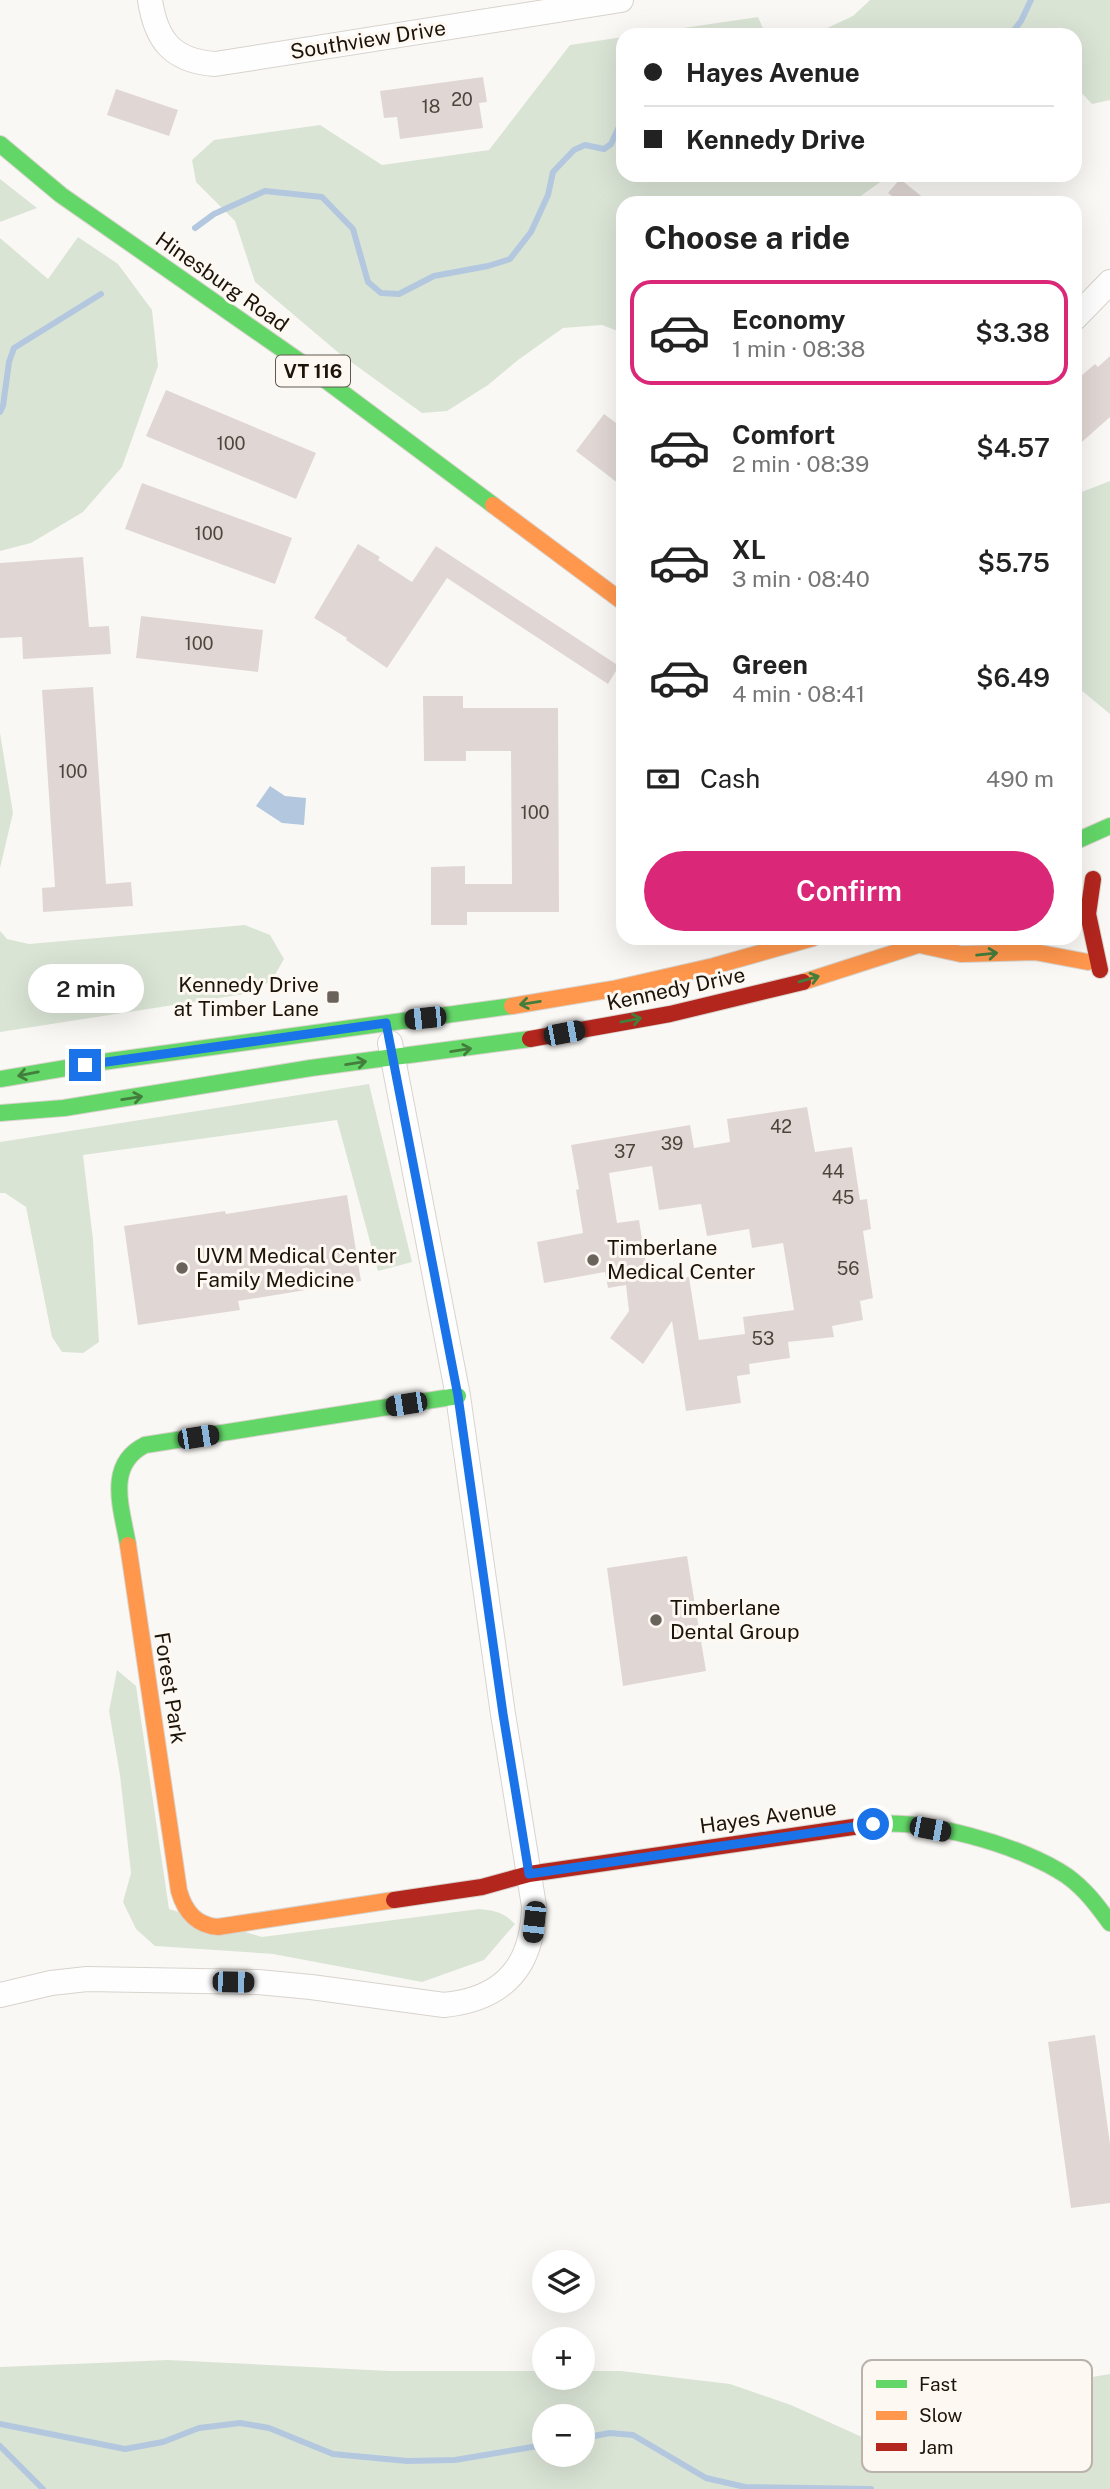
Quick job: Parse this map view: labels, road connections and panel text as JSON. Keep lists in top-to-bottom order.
{
  "streets": {
    "main road": [
      "Hinesburg Road",
      "VT 116",
      "Kennedy Drive",
      "Forest Park",
      "Hayes Avenue"
    ],
    "street": ["Southview Drive"]
  },
  "crossings": [
    ["Forest Park", "Hayes Avenue"]
  ],
  "places": {
    "transit": ["Kennedy Drive at Timber Lane"],
    "other": ["Timberlane Medical Center", "UVM Medical Center Family Medicine", "Timberlane Dental Group"]
  },
  "house_numbers": [
    "20",
    "18",
    "100",
    "100",
    "100",
    "100",
    "100",
    "42",
    "39",
    "37",
    "44",
    "45",
    "56",
    "53"
  ],
  "legend": ["Fast", "Slow", "Jam"],
  "page": {
    "banner": ["Hayes Avenue", "Kennedy Drive"],
    "heading": "Choose a ride",
    "list": [
      {
        "name": "Economy",
        "note": "1 min · 08:38",
        "value": "$3.38"
      },
      {
        "name": "Comfort",
        "note": "2 min · 08:39",
        "value": "$4.57"
      },
      {
        "name": "XL",
        "note": "3 min · 08:40",
        "value": "$5.75"
      },
      {
        "name": "Green",
        "note": "4 min · 08:41",
        "value": "$6.49"
      }
    ],
    "pay": ["Cash", "490 m"],
    "buttons": "Confirm",
    "bubble": "2 min",
    "map_buttons": ["+", "−"]
  }
}
